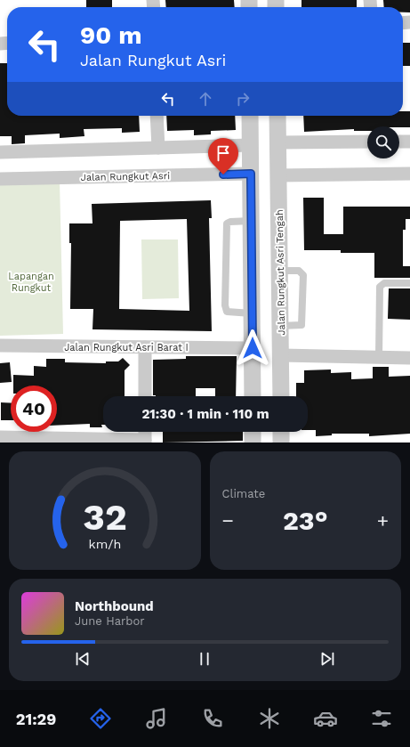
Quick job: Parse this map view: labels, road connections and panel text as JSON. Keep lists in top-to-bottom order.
{
  "streets": {
    "street": ["Jalan Rungkut Asri", "Jalan Rungkut Asri Tengah", "Jalan Rungkut Asri Barat I"]
  },
  "parks": ["Lapangan Rungkut"],
  "page": {
    "turn": ["90 m", "Jalan Rungkut Asri"],
    "limit": "40",
    "trip": "21:30 · 1 min · 110 m",
    "tile": "Climate",
    "heat": ["−", "23°", "+"],
    "song": ["Northbound", "June Harbor"],
    "tabs": "21:29",
    "gauge": ["32", "km/h"]
  }
}
